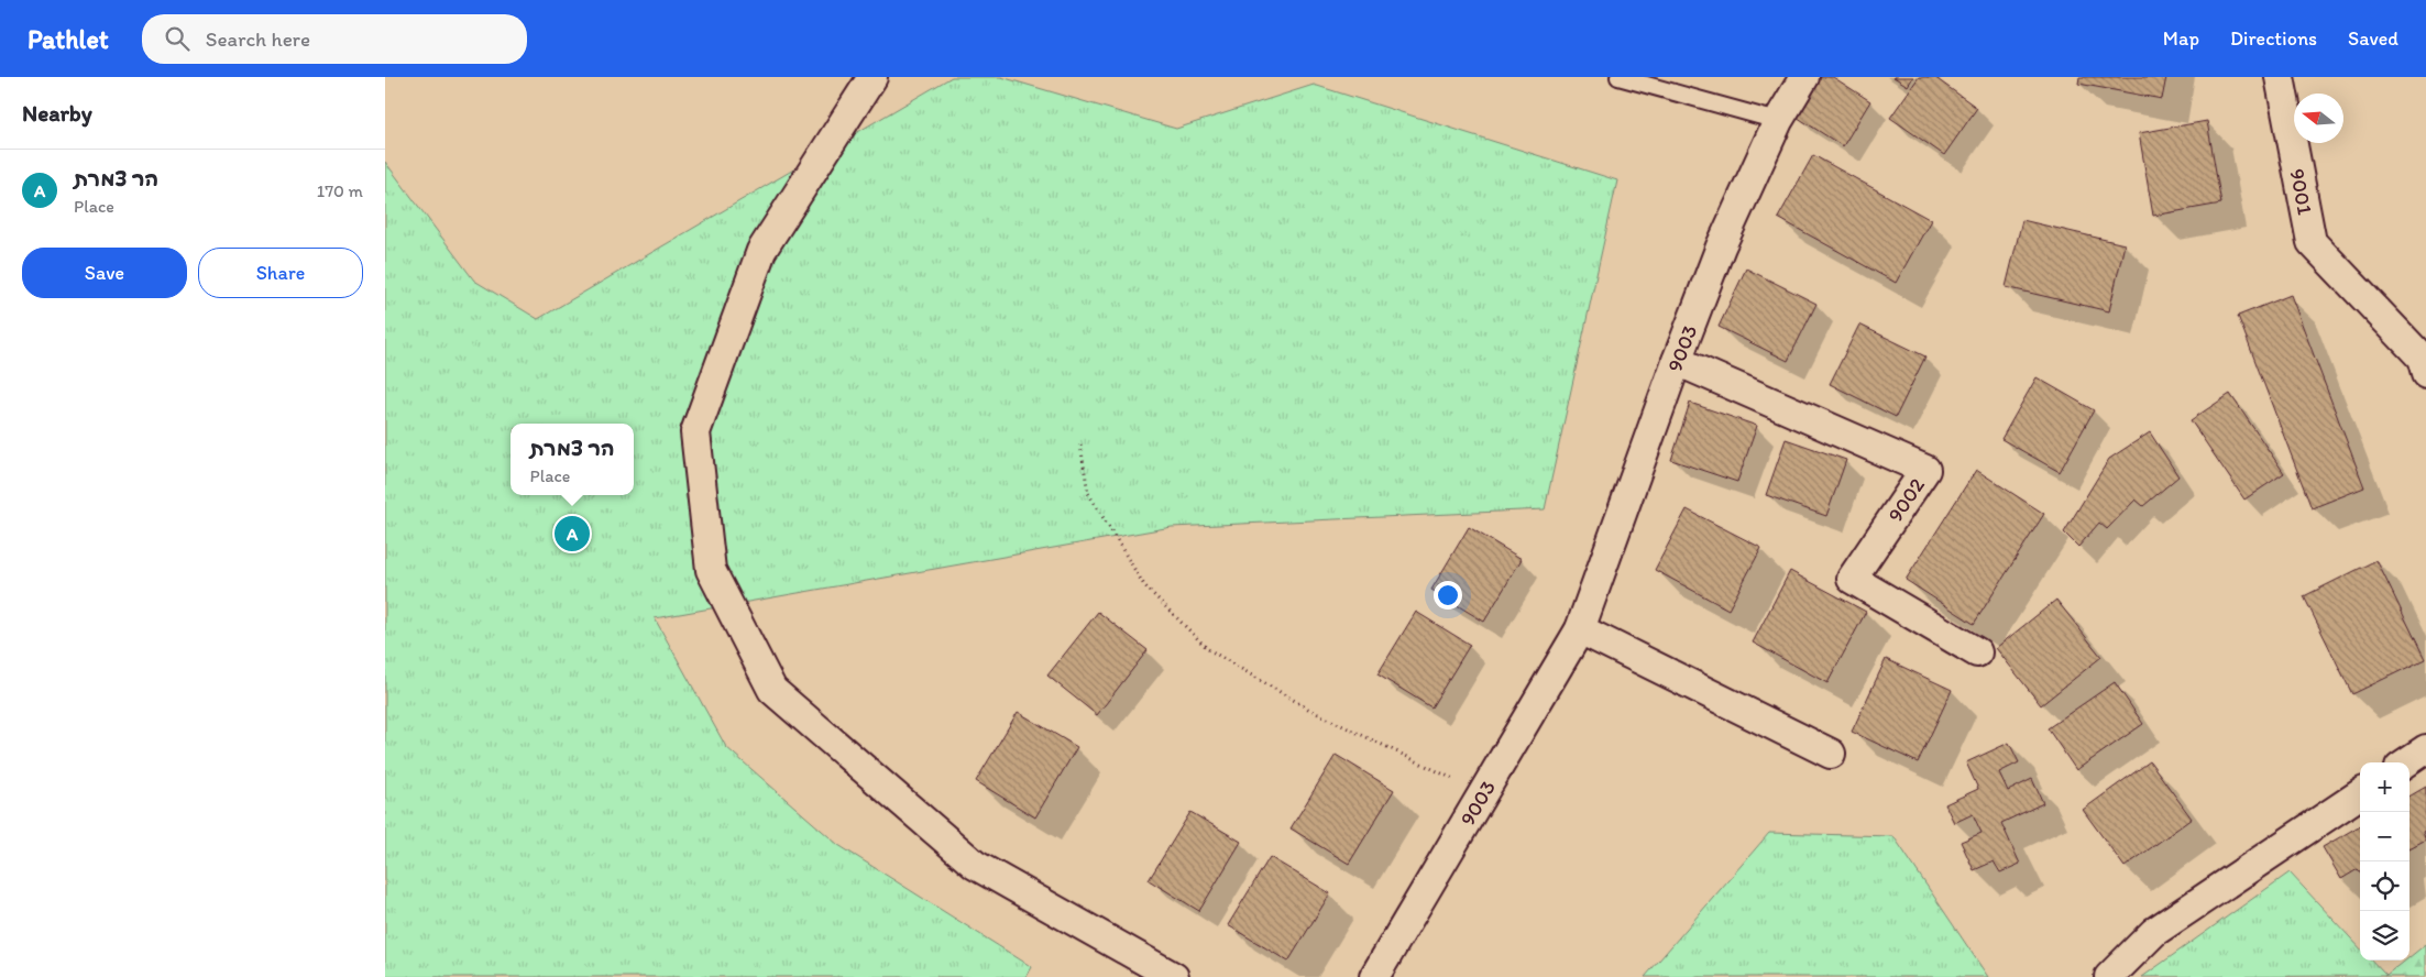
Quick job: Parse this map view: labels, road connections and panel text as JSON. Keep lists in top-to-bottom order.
{
  "streets": {
    "street": ["9001", "9003", "9002"]
  },
  "crossings": [
    ["9003", "9002"]
  ],
  "north": "left",
  "page": {
    "header": "Pathlet",
    "search": "Search here",
    "nav": ["Map", "Directions", "Saved"],
    "heading": "Nearby",
    "list": [
      {
        "mark": "A",
        "name": "הר צמרת",
        "note": "Place",
        "value": "170 m"
      }
    ],
    "buttons": ["Save", "Share"],
    "popup": ["הר צמרת", "Place"],
    "pins": "A",
    "map_buttons": ["+", "−"]
  }
}
